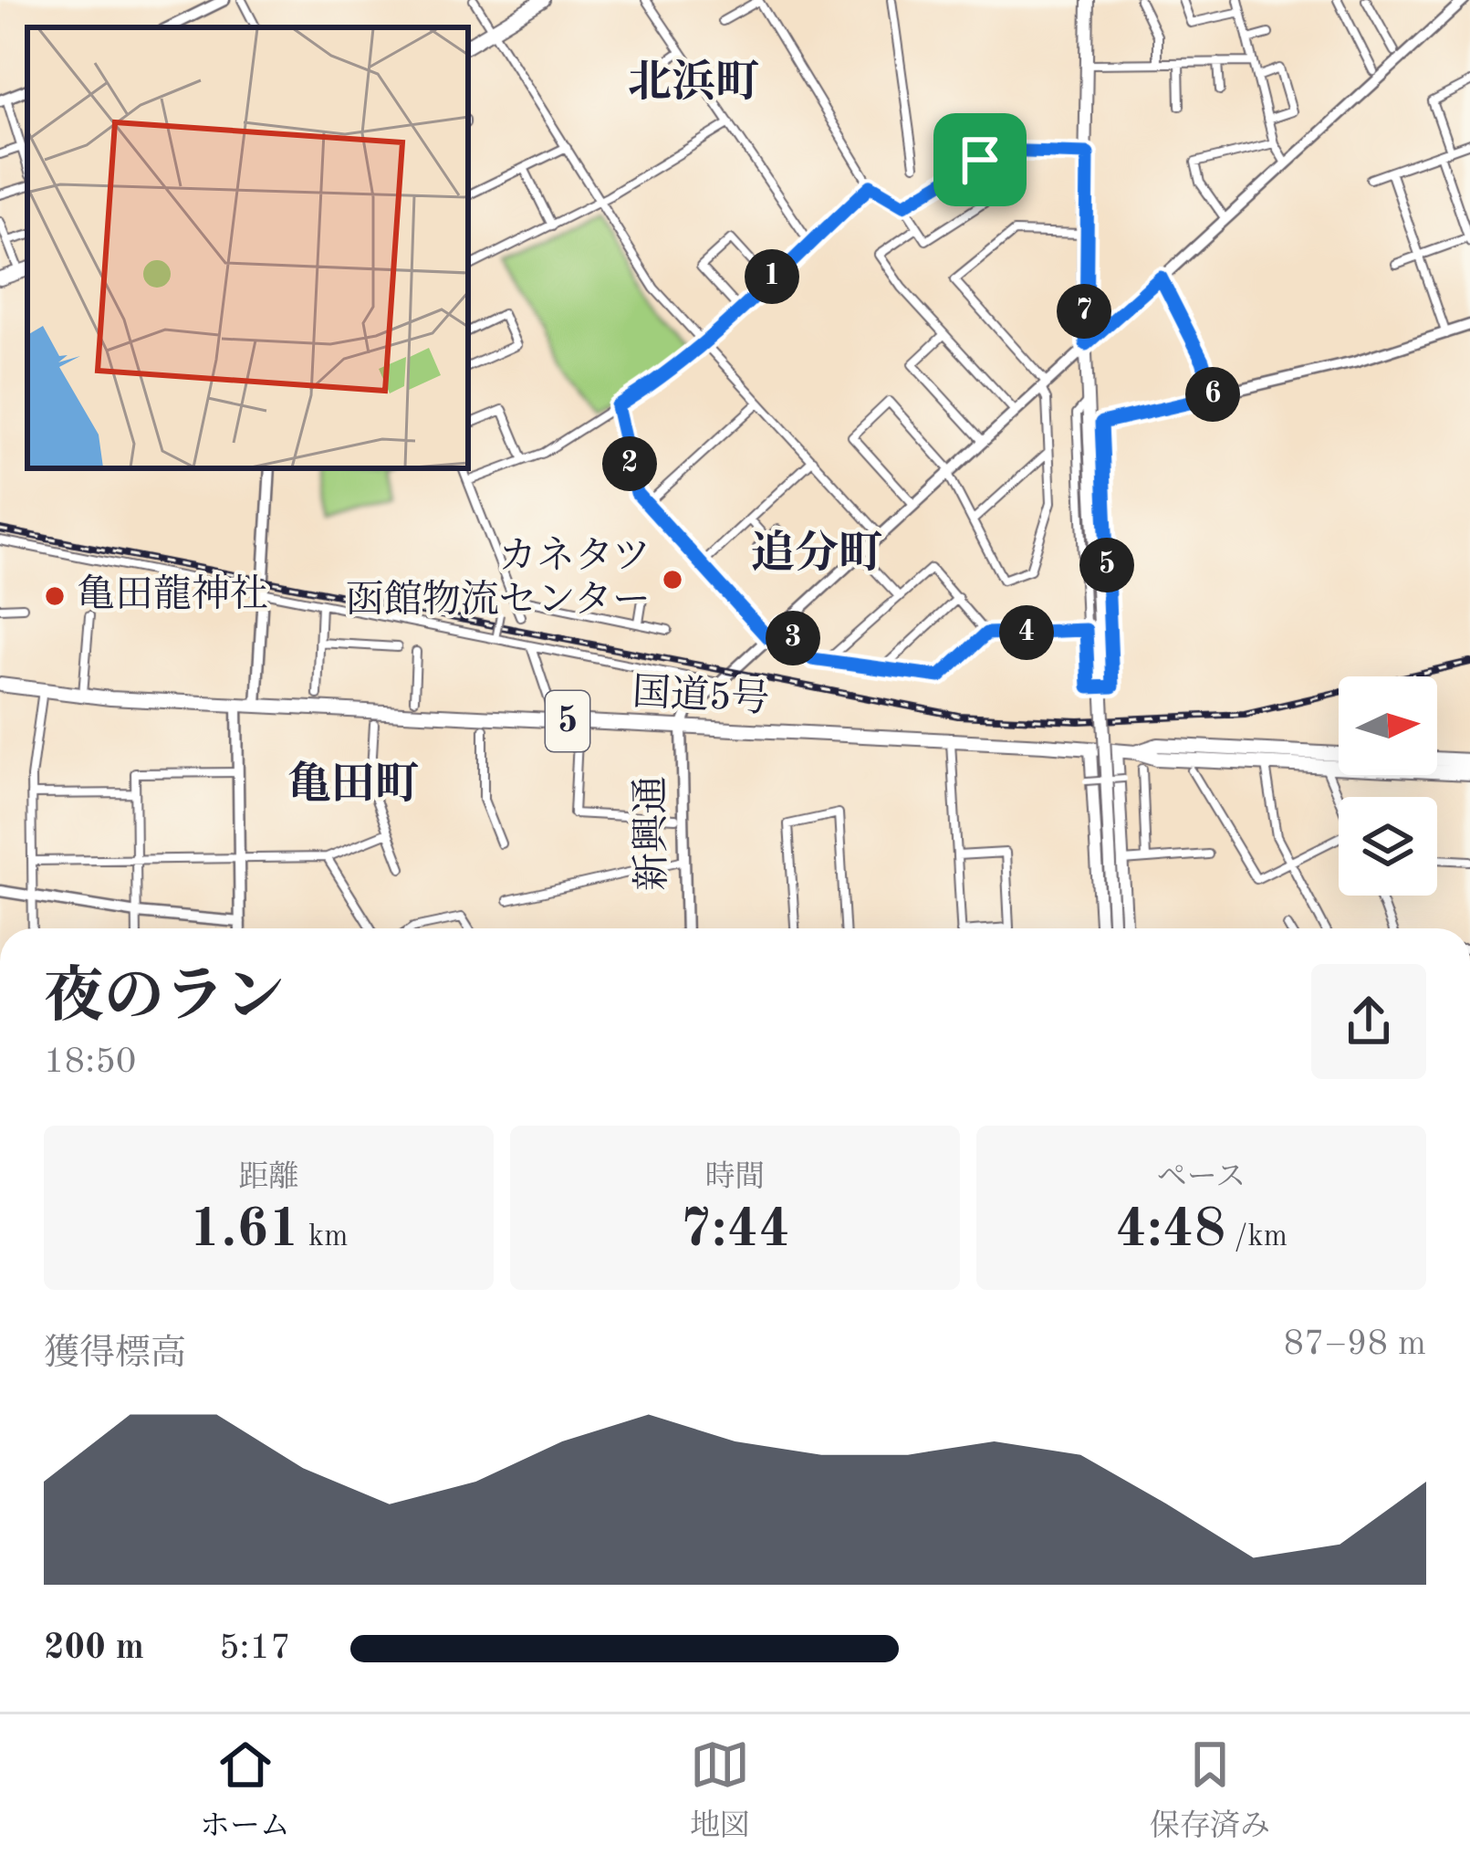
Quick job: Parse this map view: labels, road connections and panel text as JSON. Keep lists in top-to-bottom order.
{
  "streets": {
    "highway": ["国道5号", "5"],
    "street": ["新興通"]
  },
  "crossings": [
    ["国道5号", "新興通"]
  ],
  "districts": ["北浜町", "追分町", "亀田町"],
  "places": ["カネタツ 函館物流センター", "亀田龍神社"],
  "north": "right",
  "page": {
    "pins": [
      "1",
      "7",
      "6",
      "2",
      "5",
      "4",
      "3"
    ],
    "heading": ["夜のラン", "18:50"],
    "stats": [
      ["距離", "1.61 km"],
      ["時間", "7:44"],
      ["ペース", "4:48 /km"]
    ],
    "chart": ["獲得標高", "87–98 m"],
    "list": [
      {
        "name": "200 m",
        "note": "5:17"
      }
    ],
    "tabs": ["ホーム", "地図", "保存済み"]
  }
}
